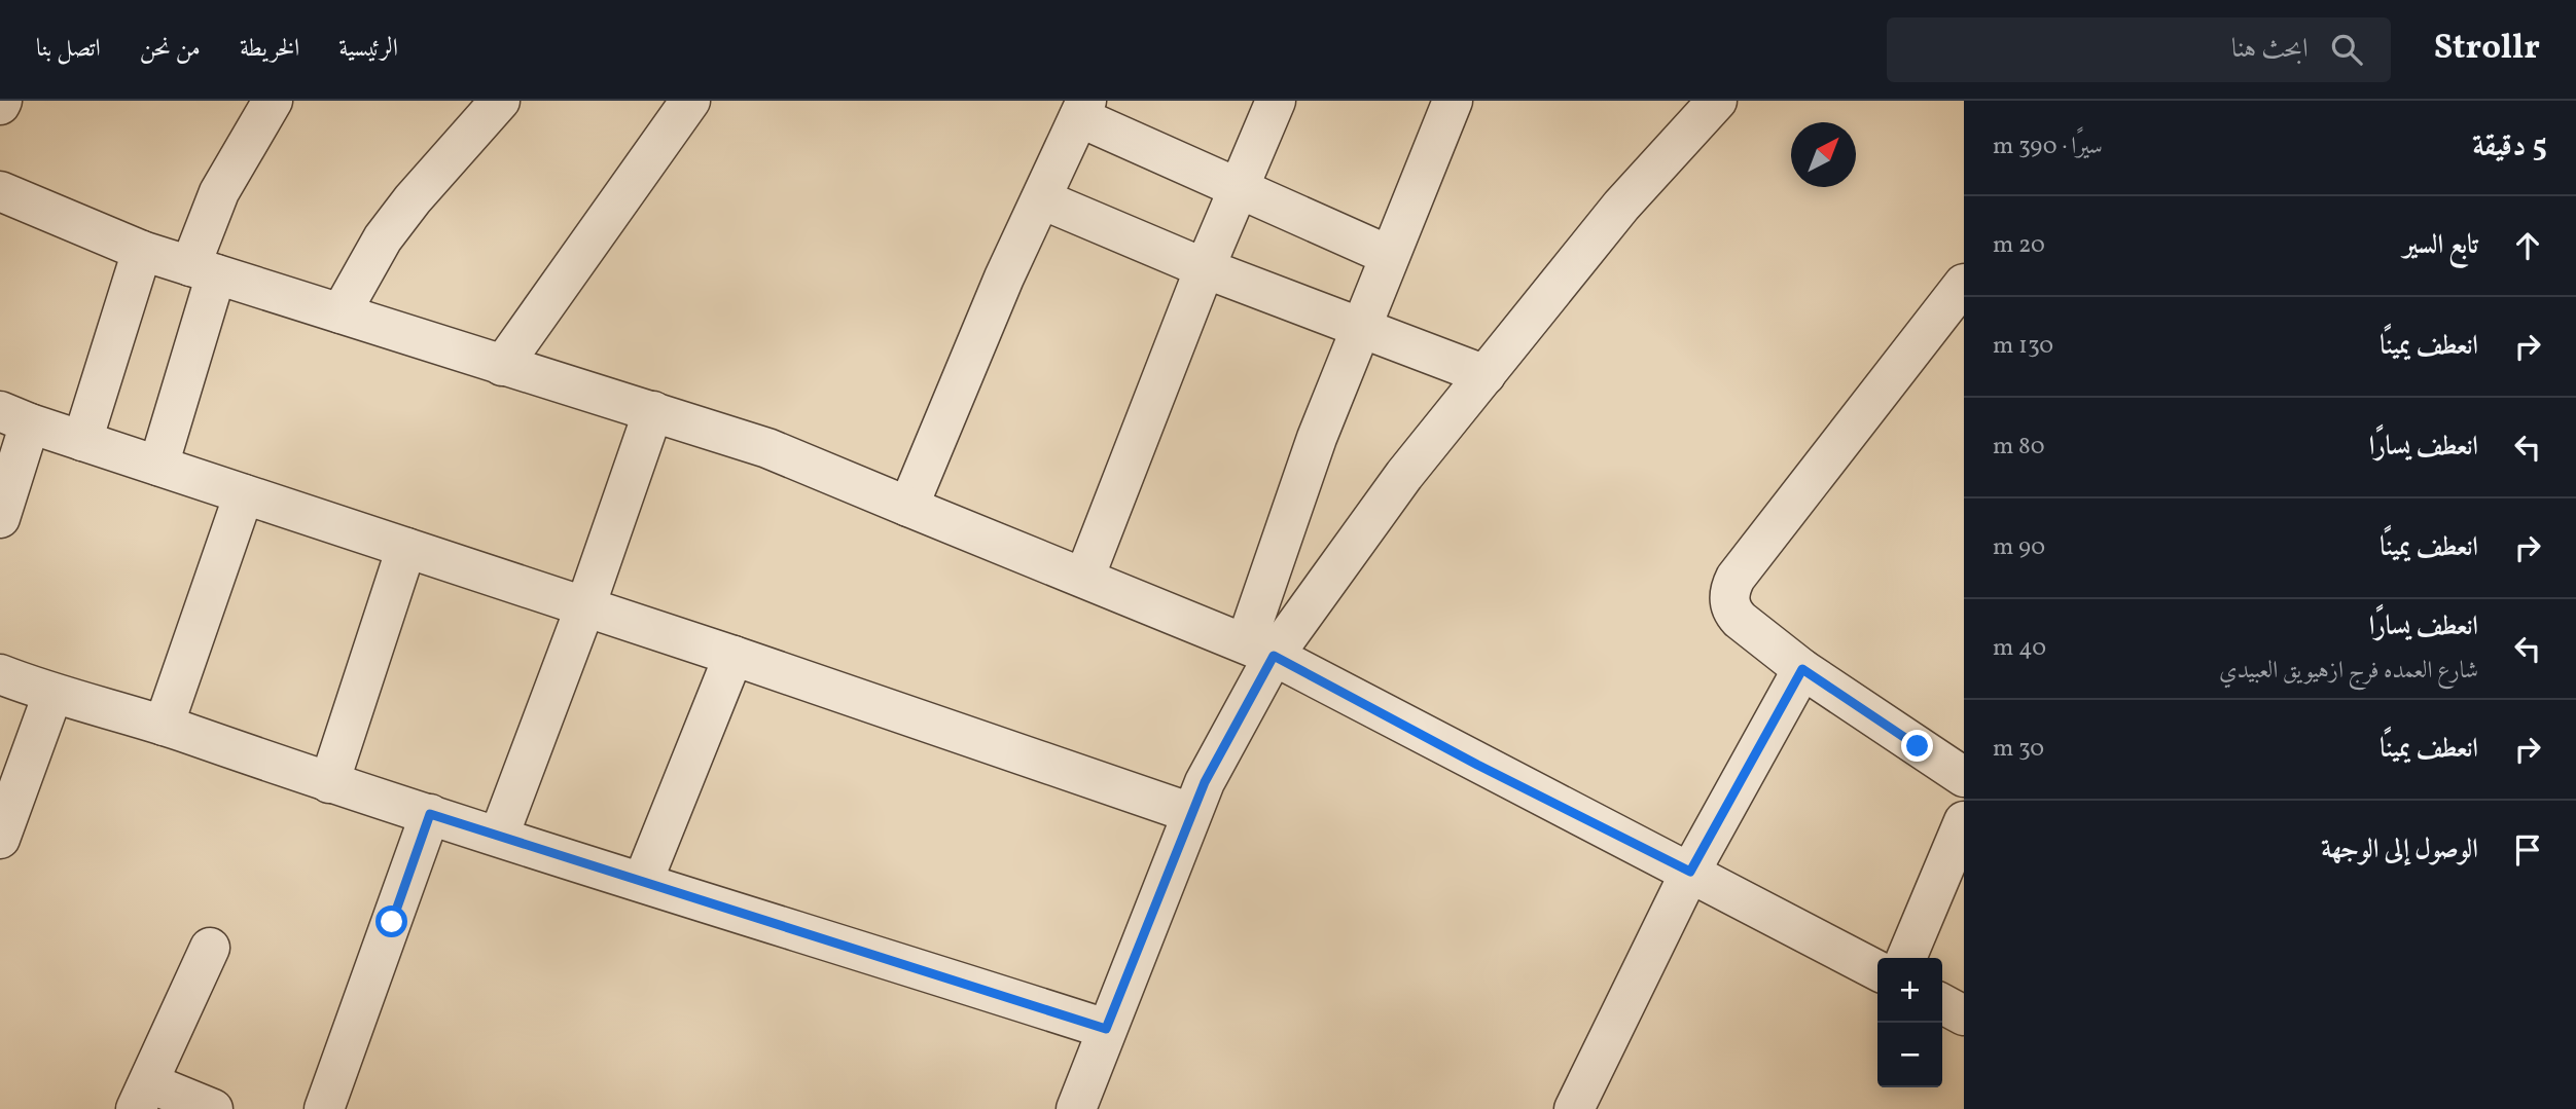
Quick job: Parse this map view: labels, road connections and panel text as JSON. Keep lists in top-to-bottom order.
{
  "north": "top right",
  "page": {
    "header": "Strollr",
    "search": "ابحث هنا",
    "nav": [
      "الرئيسية",
      "الخريطة",
      "من نحن",
      "اتصل بنا"
    ],
    "heading": ["5 دقيقة", "سيرًا · 390 m"],
    "list": [
      ["تابع السير", "20 m"],
      ["انعطف يمينًا", "130 m"],
      ["انعطف يسارًا", "80 m"],
      ["انعطف يمينًا", "90 m"],
      ["انعطف يسارًا", "شارع العمده فرج ازهيويق العبيدي", "40 m"],
      ["انعطف يمينًا", "30 m"],
      "الوصول إلى الوجهة"
    ],
    "map_buttons": ["+", "−"]
  }
}
